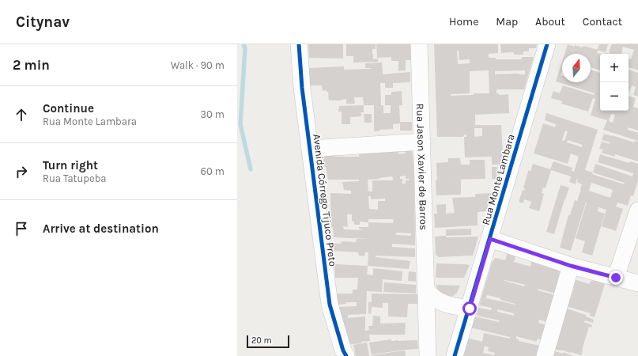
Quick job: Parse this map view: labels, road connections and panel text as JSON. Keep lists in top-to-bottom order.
{
  "streets": {
    "street": ["Rua Jason Xavier de Barros", "Rua Monte Lambara", "Avenida Córrego Tijuco Preto"]
  },
  "scale_bar": "20 m",
  "north": "top",
  "page": {
    "header": "Citynav",
    "nav": [
      "Home",
      "Map",
      "About",
      "Contact"
    ],
    "heading": ["2 min", "Walk · 90 m"],
    "map_buttons": ["+", "−"],
    "list": [
      ["Continue", "Rua Monte Lambara", "30 m"],
      ["Turn right", "Rua Tatupeba", "60 m"],
      "Arrive at destination"
    ],
    "scale": "20 m"
  }
}
